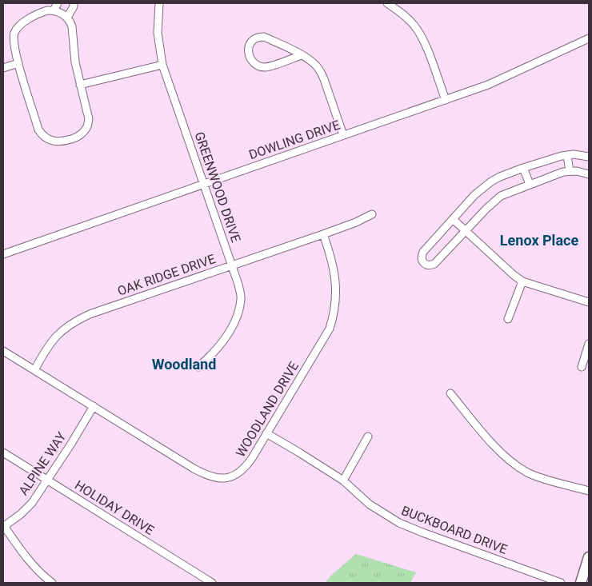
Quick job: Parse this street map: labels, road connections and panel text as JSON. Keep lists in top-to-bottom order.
{
  "streets": {
    "street": [
      "DOWLING DRIVE",
      "GREENWOOD DRIVE",
      "OAK RIDGE DRIVE",
      "WOODLAND DRIVE",
      "ALPINE WAY",
      "HOLIDAY DRIVE",
      "BUCKBOARD DRIVE"
    ]
  },
  "crossings": [
    ["DOWLING DRIVE", "GREENWOOD DRIVE"],
    ["GREENWOOD DRIVE", "OAK RIDGE DRIVE"],
    ["OAK RIDGE DRIVE", "WOODLAND DRIVE"],
    ["WOODLAND DRIVE", "ALPINE WAY"],
    ["WOODLAND DRIVE", "BUCKBOARD DRIVE"],
    ["ALPINE WAY", "HOLIDAY DRIVE"]
  ],
  "districts": ["Lenox Place", "Woodland"]
}
